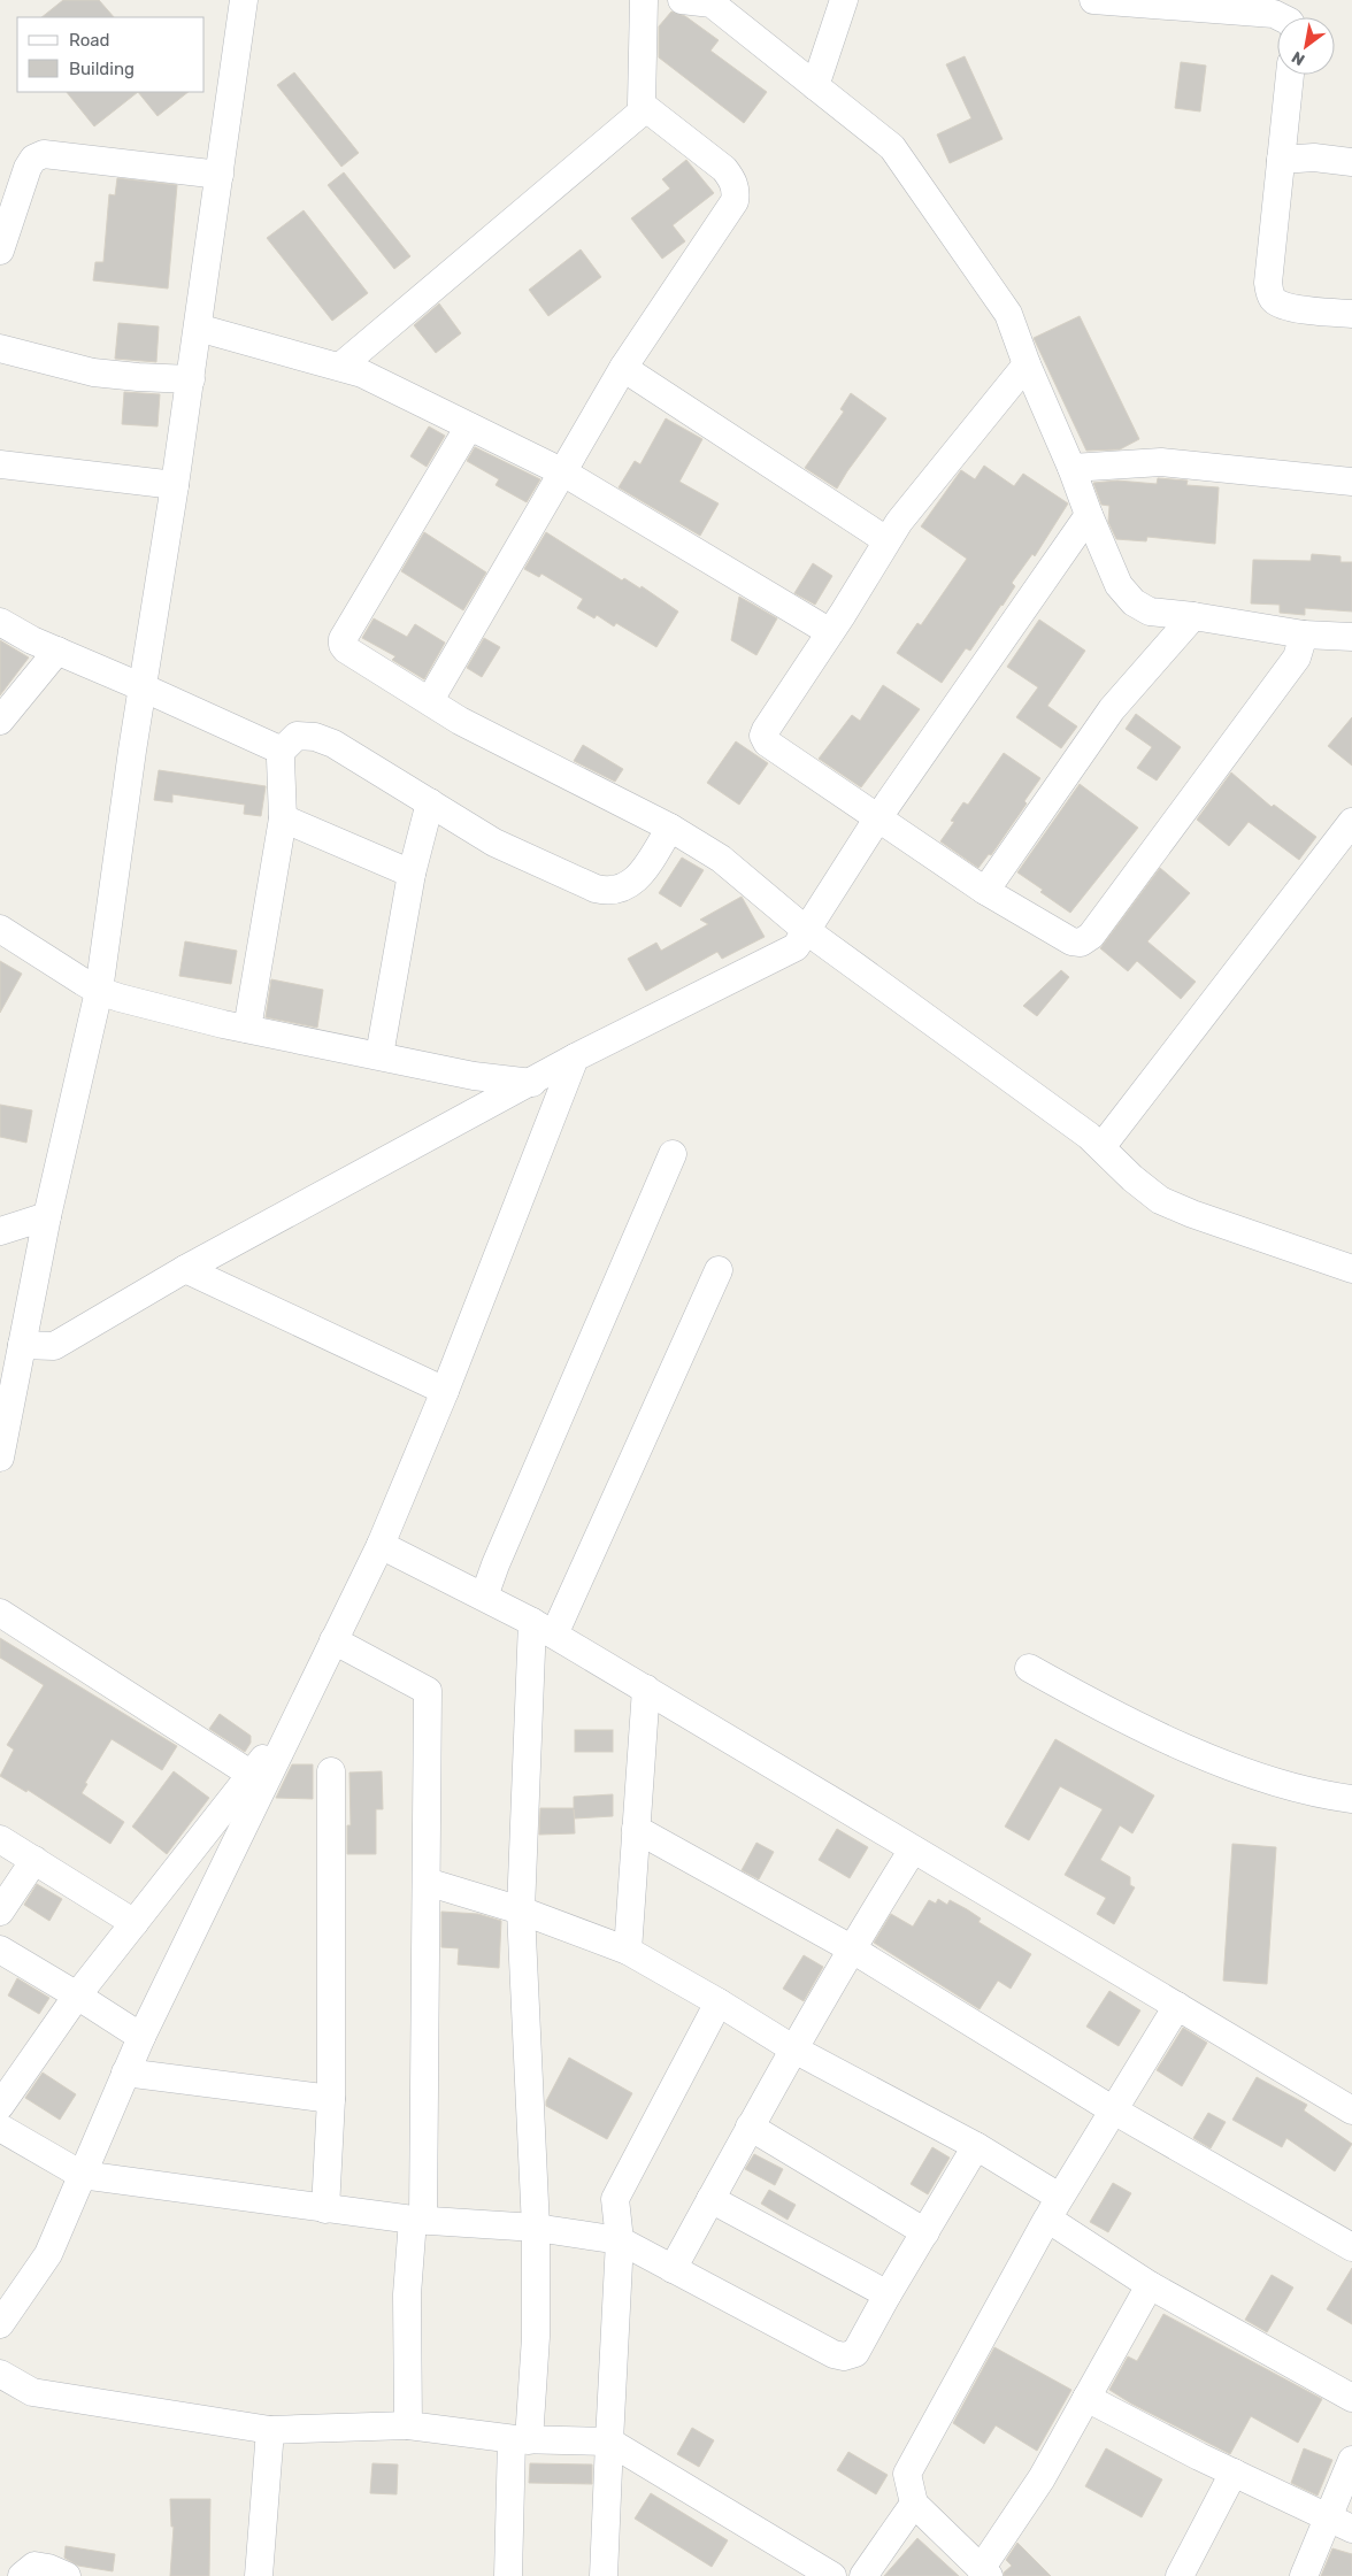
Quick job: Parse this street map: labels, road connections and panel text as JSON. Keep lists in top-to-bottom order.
{
  "legend": ["Road", "Building"],
  "north": "bottom left"
}
